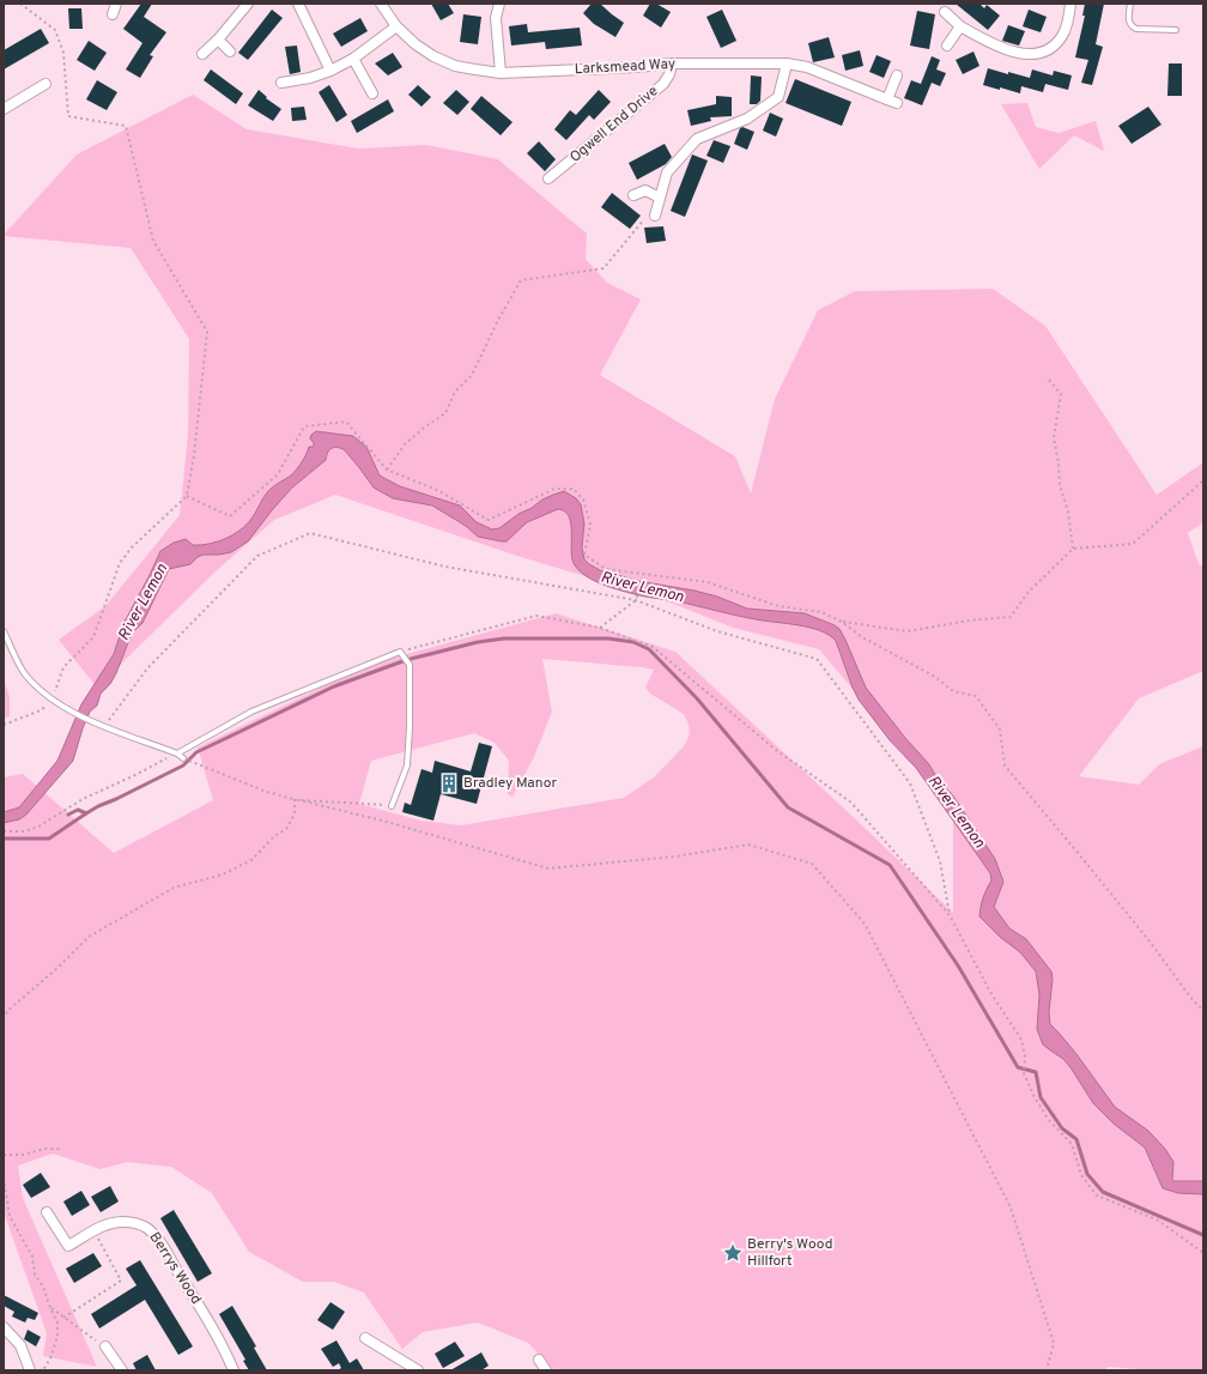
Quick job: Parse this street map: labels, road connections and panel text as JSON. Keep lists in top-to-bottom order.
{
  "streets": {
    "street": ["Larksmead Way", "Ogwell End Drive", "Berrys Wood"]
  },
  "crossings": [
    ["Larksmead Way", "Ogwell End Drive"]
  ],
  "water": ["River Lemon"],
  "places": {
    "building": ["Bradley Manor"],
    "place": ["Berry's Wood Hillfort"]
  }
}
